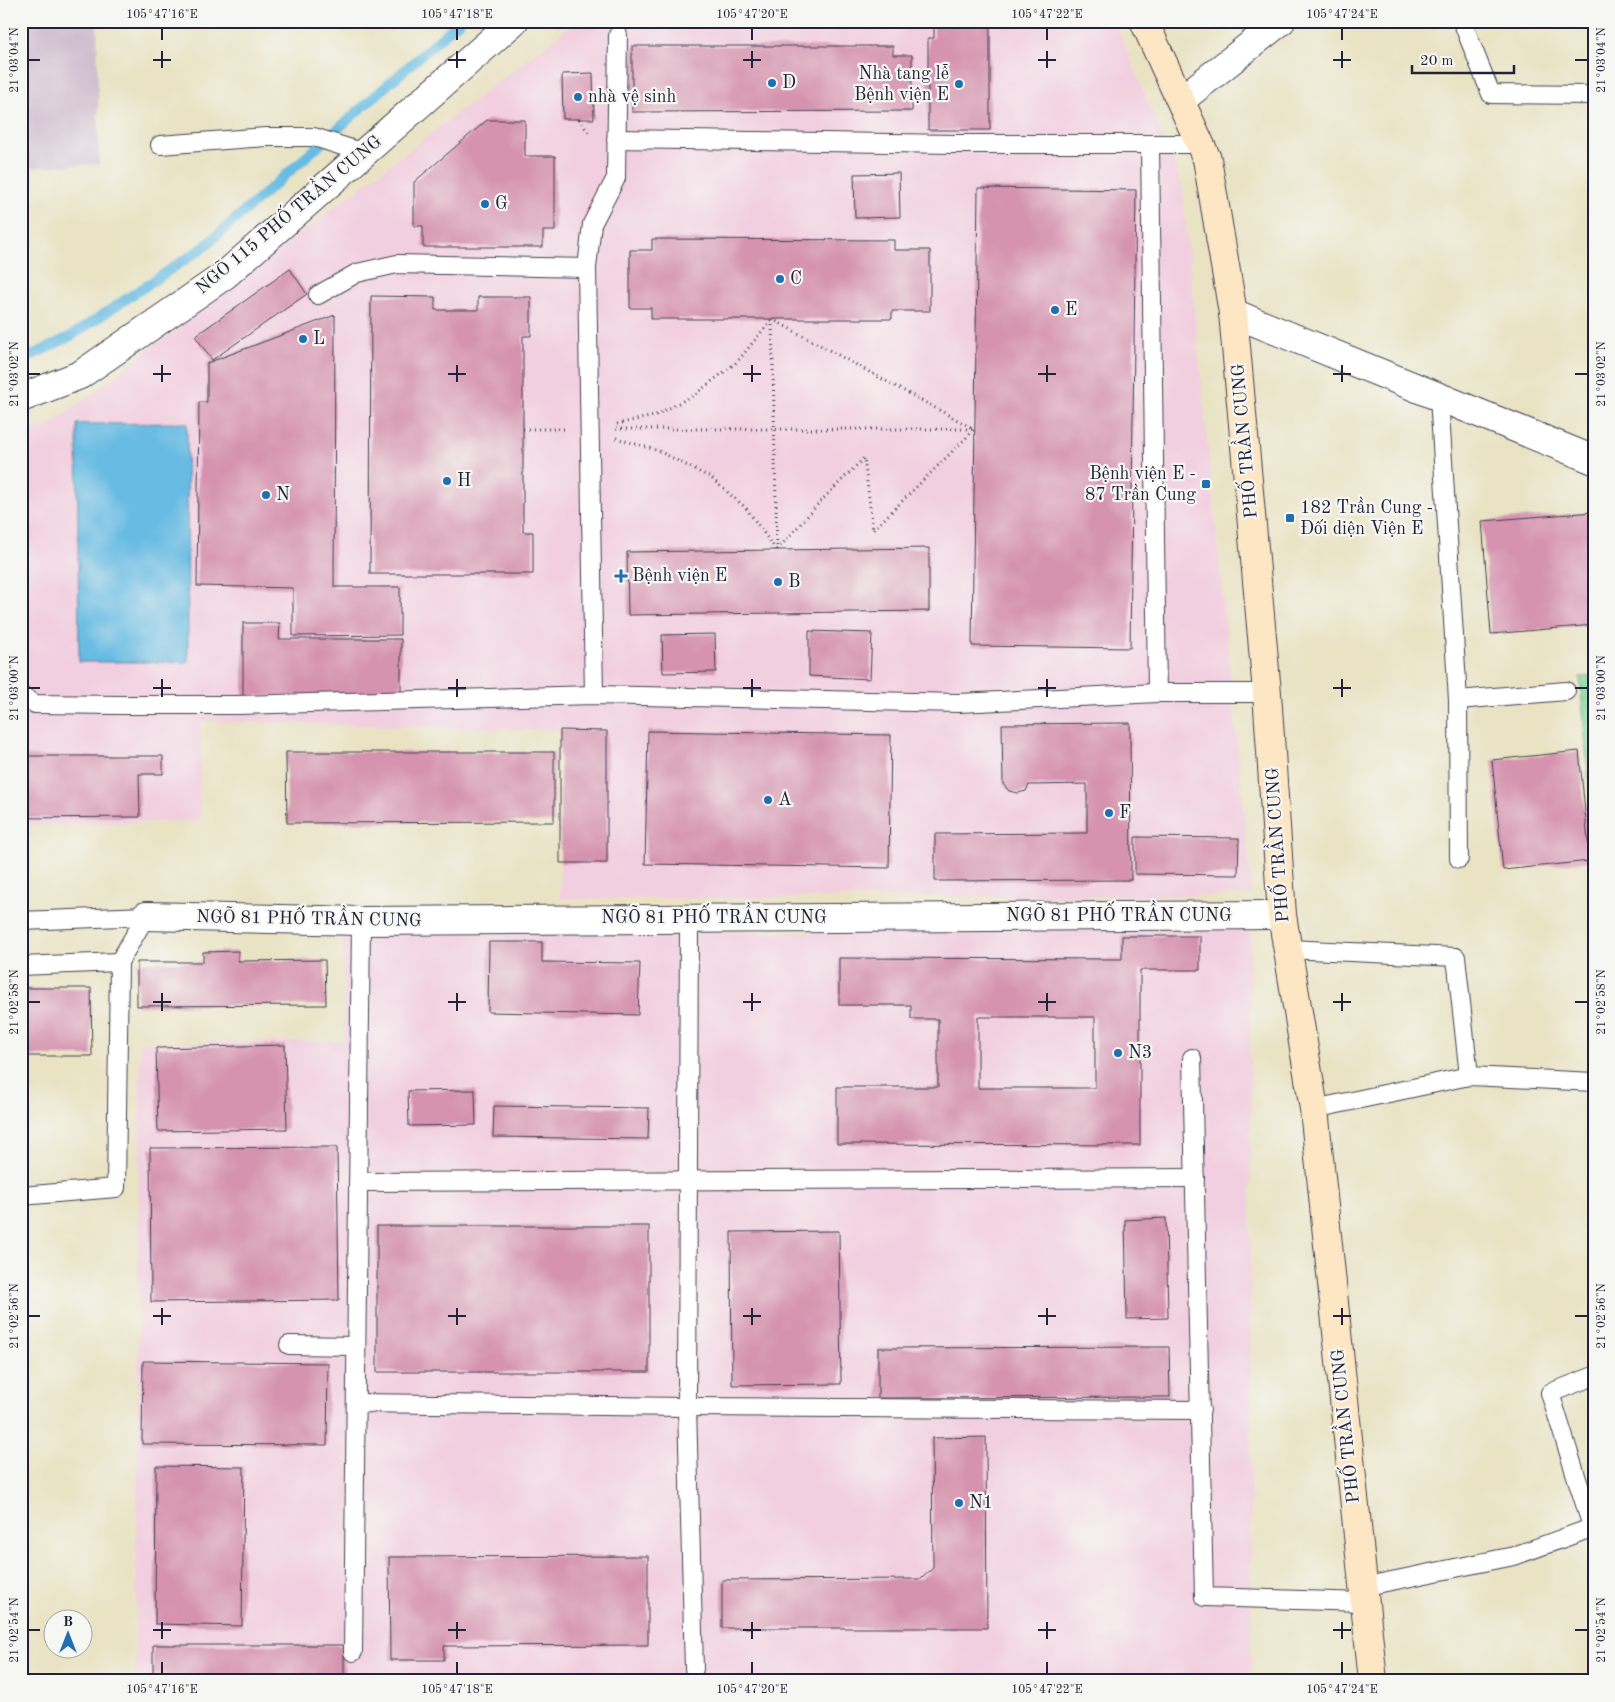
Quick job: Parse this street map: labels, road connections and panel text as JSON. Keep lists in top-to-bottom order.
{
  "streets": {
    "main road": ["PHỐ TRẦN CUNG"],
    "street": ["NGÕ 115 PHỐ TRẦN CUNG", "NGÕ 81 PHỐ TRẦN CUNG"]
  },
  "crossings": [
    ["PHỐ TRẦN CUNG", "NGÕ 81 PHỐ TRẦN CUNG"]
  ],
  "places": {
    "other": [
      "D",
      "Nhà tang lễ Bệnh viện E",
      "nhà vệ sinh",
      "G",
      "C",
      "E",
      "L",
      "H",
      "N",
      "B",
      "A",
      "F",
      "N3",
      "N1"
    ],
    "transit": ["Bệnh viện E - 87 Trần Cung", "182 Trần Cung - Đối diện Viện E"],
    "health": ["Bệnh viện E"]
  },
  "scale_bar": "20 m",
  "north": "top",
  "coordinates": [
    "105°47'16\"E",
    "105°47'18\"E",
    "105°47'20\"E",
    "105°47'22\"E",
    "105°47'24\"E",
    "21°03'04\"N",
    "21°03'02\"N",
    "21°03'00\"N",
    "21°02'58\"N",
    "21°02'56\"N",
    "21°02'54\"N"
  ]
}
